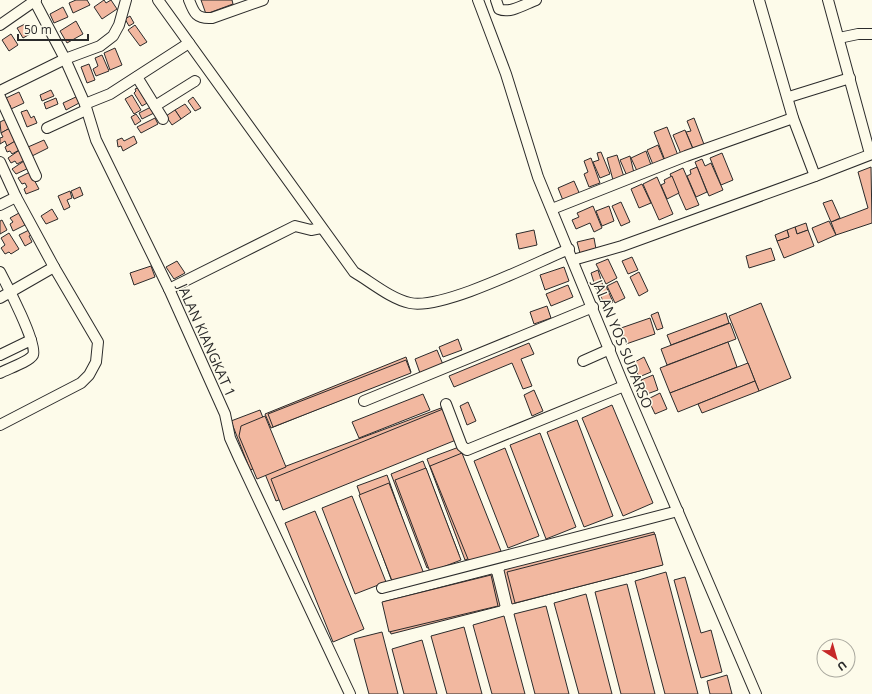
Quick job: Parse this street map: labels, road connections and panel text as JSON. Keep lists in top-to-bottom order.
{
  "streets": {
    "street": ["JALAN KIANGKAT 1", "JALAN YOS SUDARSO"]
  },
  "scale_bar": "50 m",
  "north": "bottom right"
}
